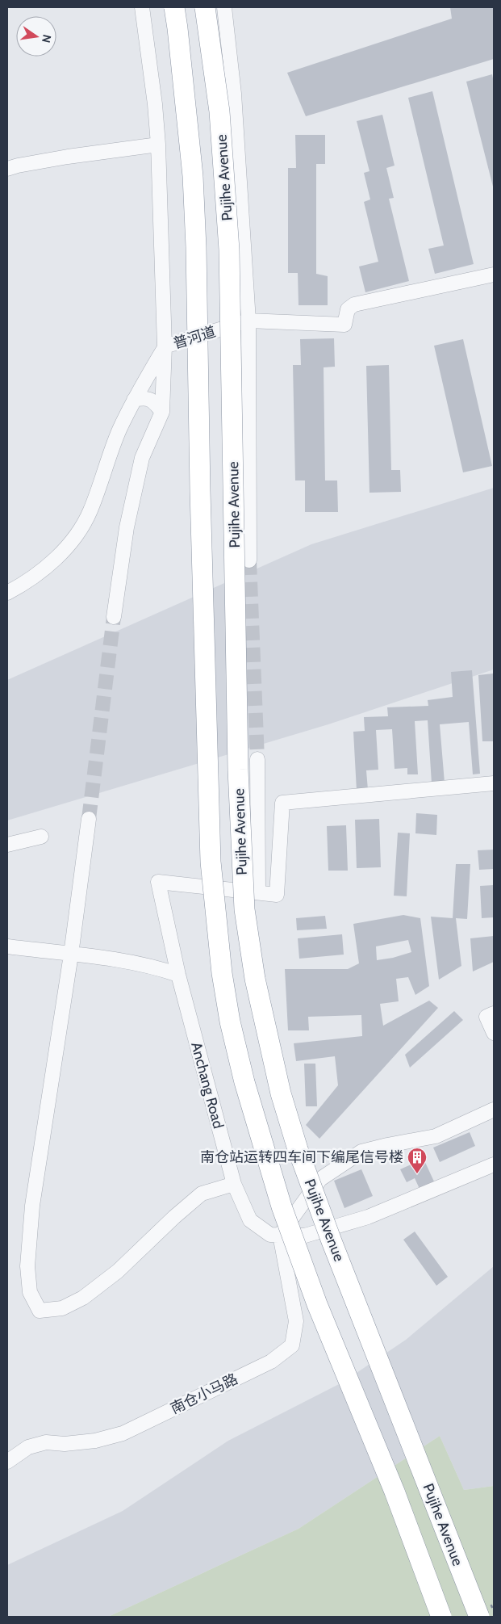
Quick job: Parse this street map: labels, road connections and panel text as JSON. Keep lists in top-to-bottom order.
{
  "streets": {
    "highway": ["Pujihe Avenue"],
    "street": ["普河道", "Anchang Road", "南仓小马路"]
  },
  "crossings": [
    ["Anchang Road", "南仓小马路"]
  ],
  "places": {
    "building": ["南仓站运转四车间下编尾信号楼"]
  },
  "north": "right"
}
